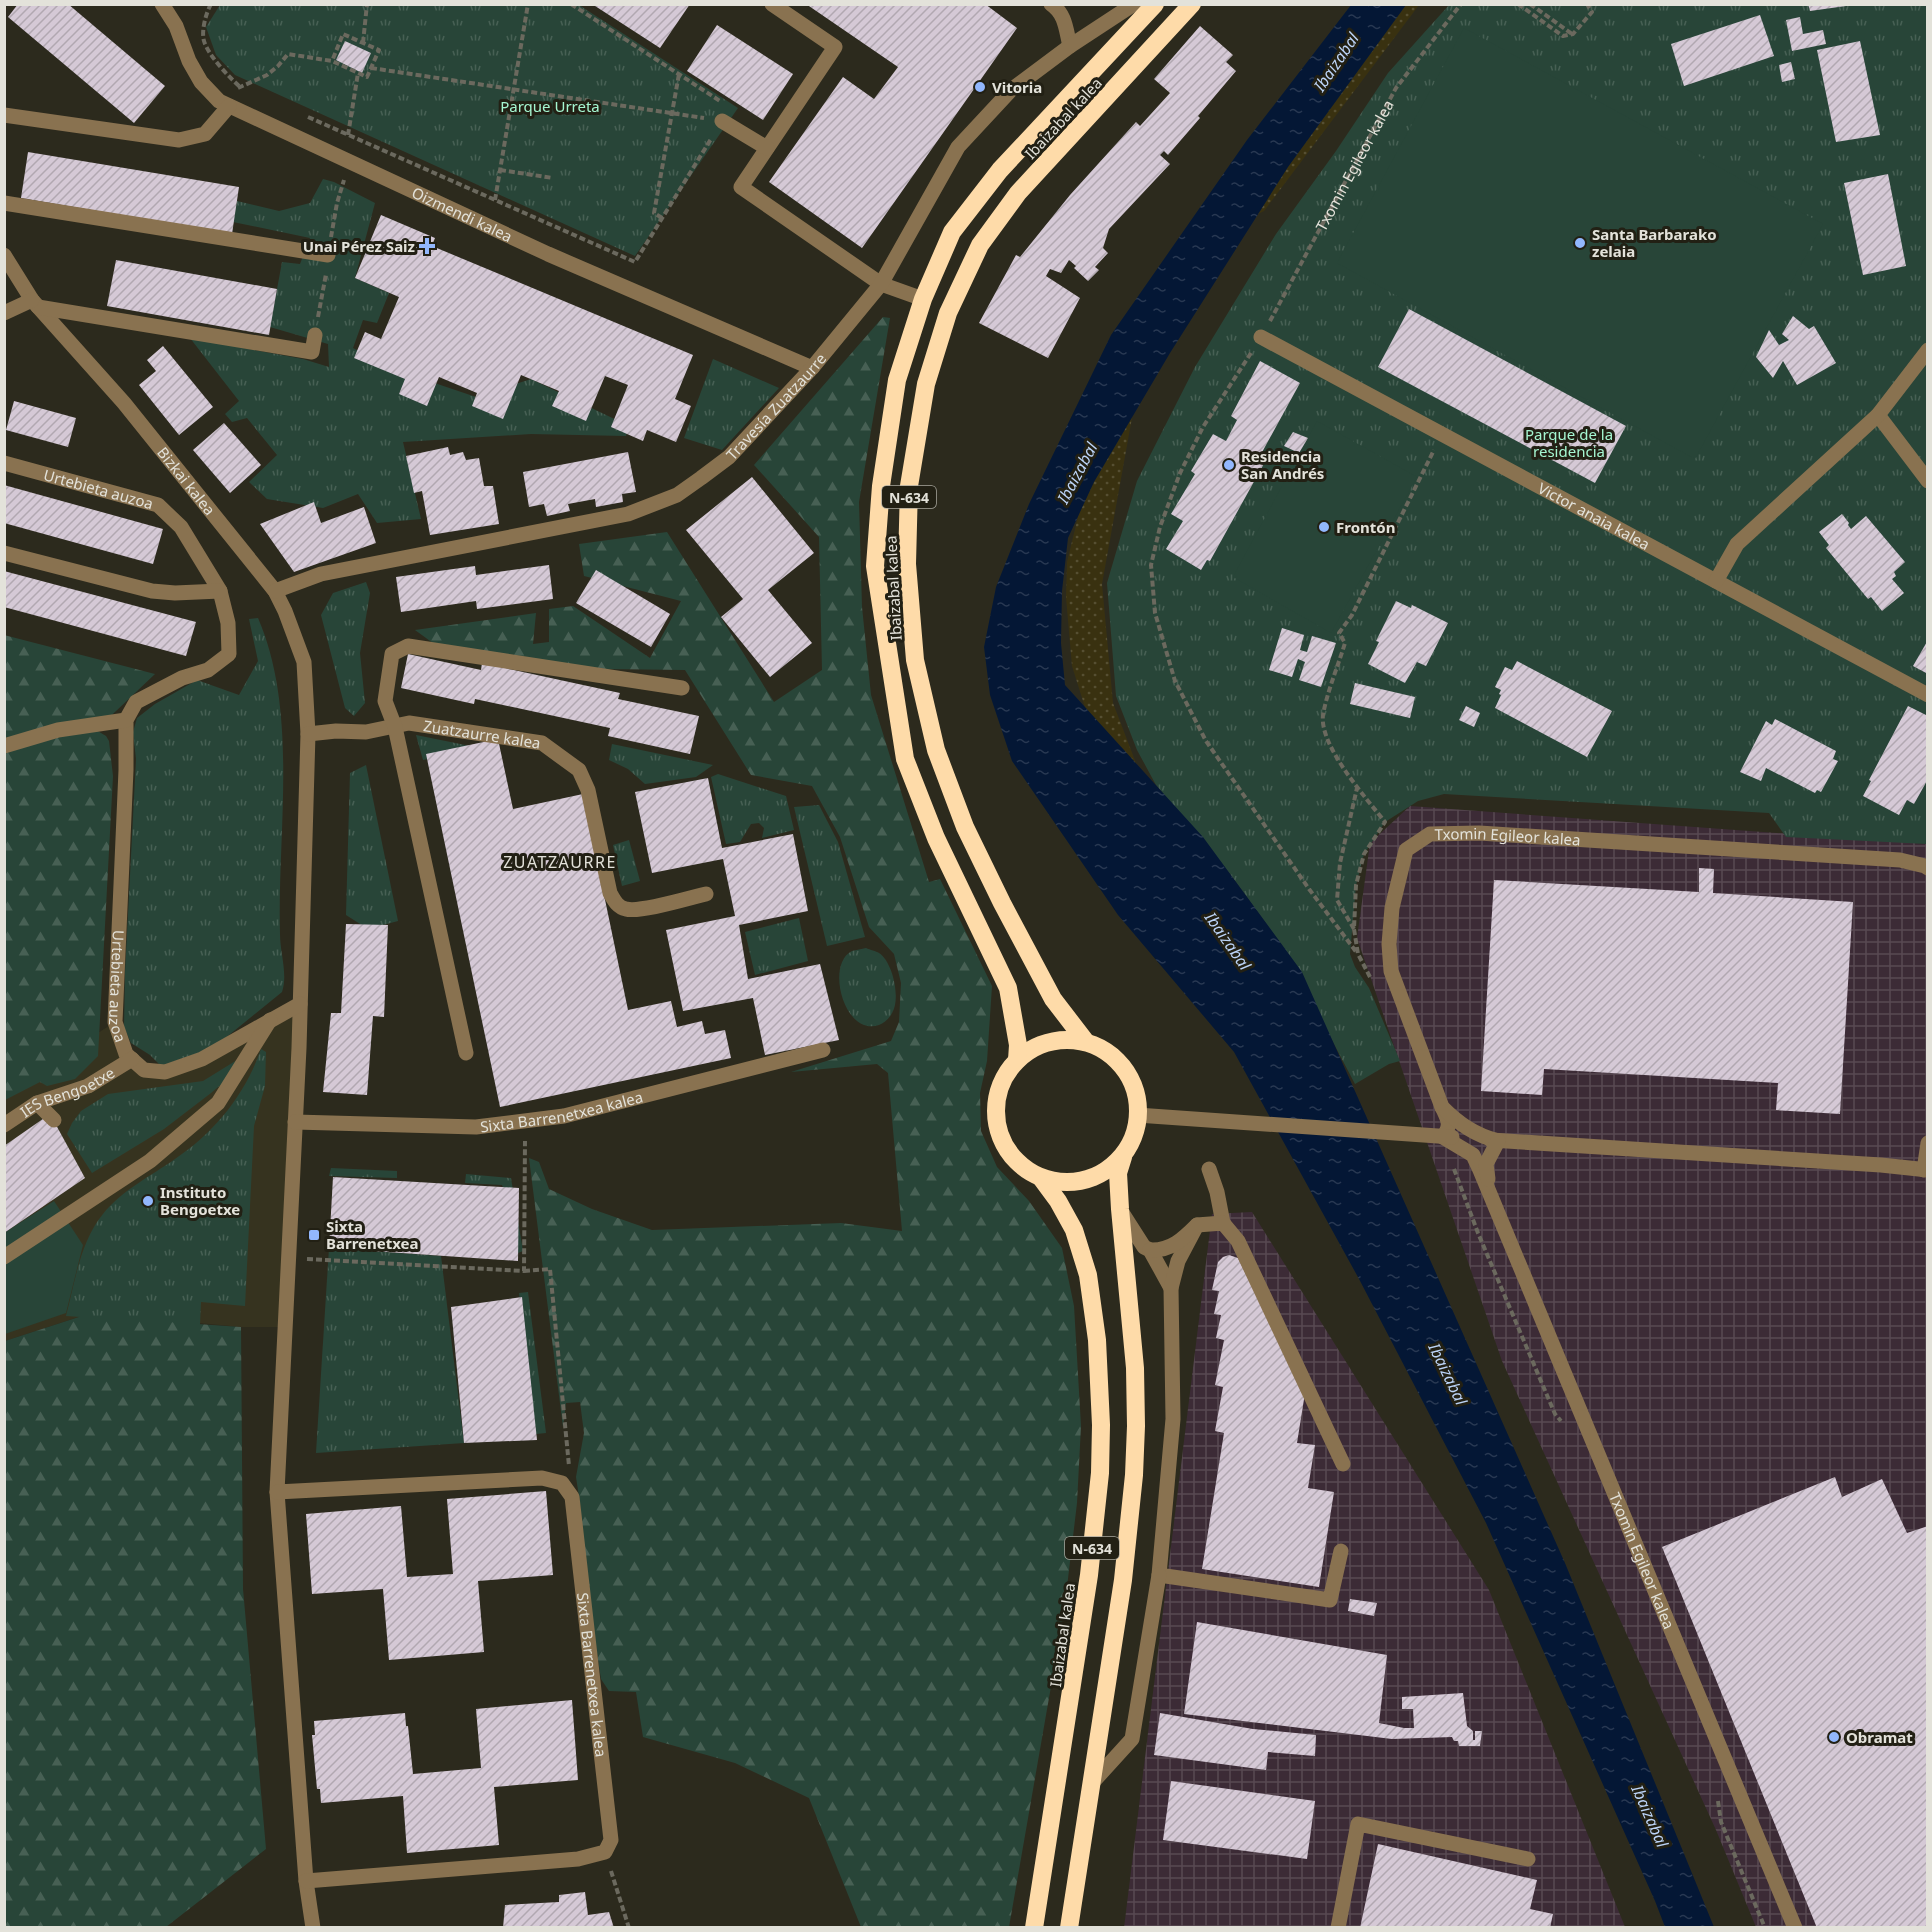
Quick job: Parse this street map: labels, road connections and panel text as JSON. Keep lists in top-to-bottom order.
{
  "streets": {
    "highway": ["Ibaizabal kalea", "N-634"],
    "street": [
      "Txomin Egileor kalea",
      "Oizmendi kalea",
      "Travesía Zuatzaurre",
      "Bizkai kalea",
      "Urtebieta auzoa",
      "Victor anaia kalea",
      "Zuatzaurre kalea",
      "IES Bengoetxe",
      "Sixta Barrenetxea kalea"
    ]
  },
  "crossings": [
    ["Ibaizabal kalea", "N-634"],
    ["Txomin Egileor kalea", "Victor anaia kalea"],
    ["Oizmendi kalea", "Travesía Zuatzaurre"],
    ["Travesía Zuatzaurre", "Bizkai kalea"],
    ["Bizkai kalea", "Zuatzaurre kalea"],
    ["Urtebieta auzoa", "IES Bengoetxe"]
  ],
  "districts": ["ZUATZAURRE"],
  "water": ["Ibaizabal"],
  "parks": ["Parque Urreta", "Parque de la residencia"],
  "places": {
    "other": [
      "Vitoria",
      "Santa Barbarako zelaia",
      "Residencia San Andrés",
      "Frontón",
      "Instituto Bengoetxe",
      "Obramat"
    ],
    "health": ["Unai Pérez Saiz"],
    "transit": ["Sixta Barrenetxea"]
  }
}
